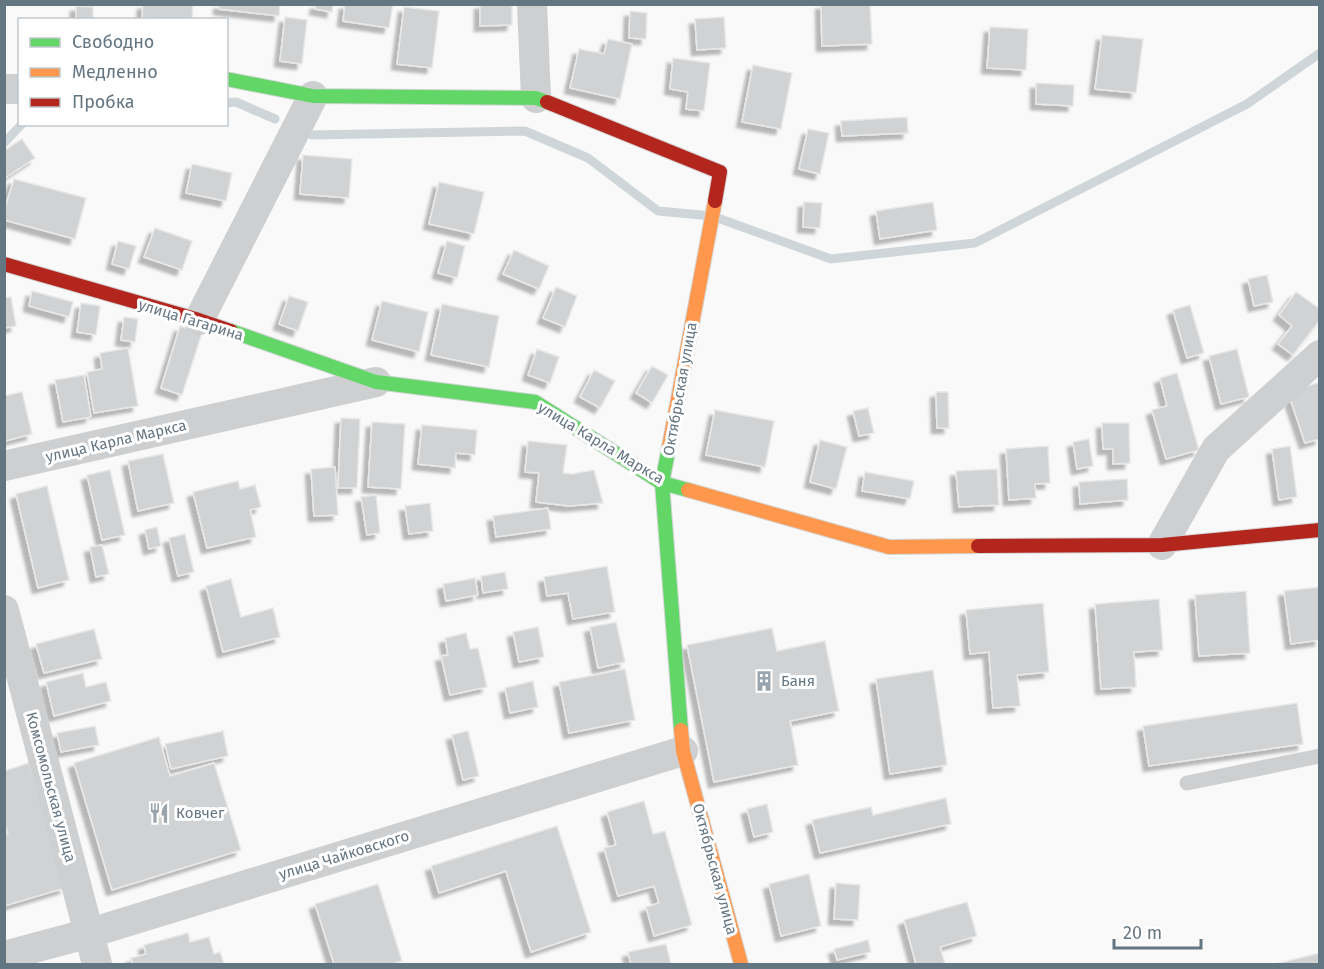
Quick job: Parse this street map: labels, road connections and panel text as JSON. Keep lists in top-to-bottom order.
{
  "streets": {
    "street": [
      "улица Гагарина",
      "Октябрьская улица",
      "улица Карла Маркса",
      "Комсомольская улица",
      "улица Чайковского"
    ]
  },
  "crossings": [
    ["улица Гагарина", "улица Карла Маркса"],
    ["Октябрьская улица", "улица Карла Маркса"],
    ["Октябрьская улица", "улица Чайковского"],
    ["Комсомольская улица", "улица Чайковского"]
  ],
  "places": {
    "building": ["Баня"],
    "restaurant": ["Ковчег"]
  },
  "legend": ["Свободно", "Медленно", "Пробка"],
  "scale_bar": "20 m"
}
